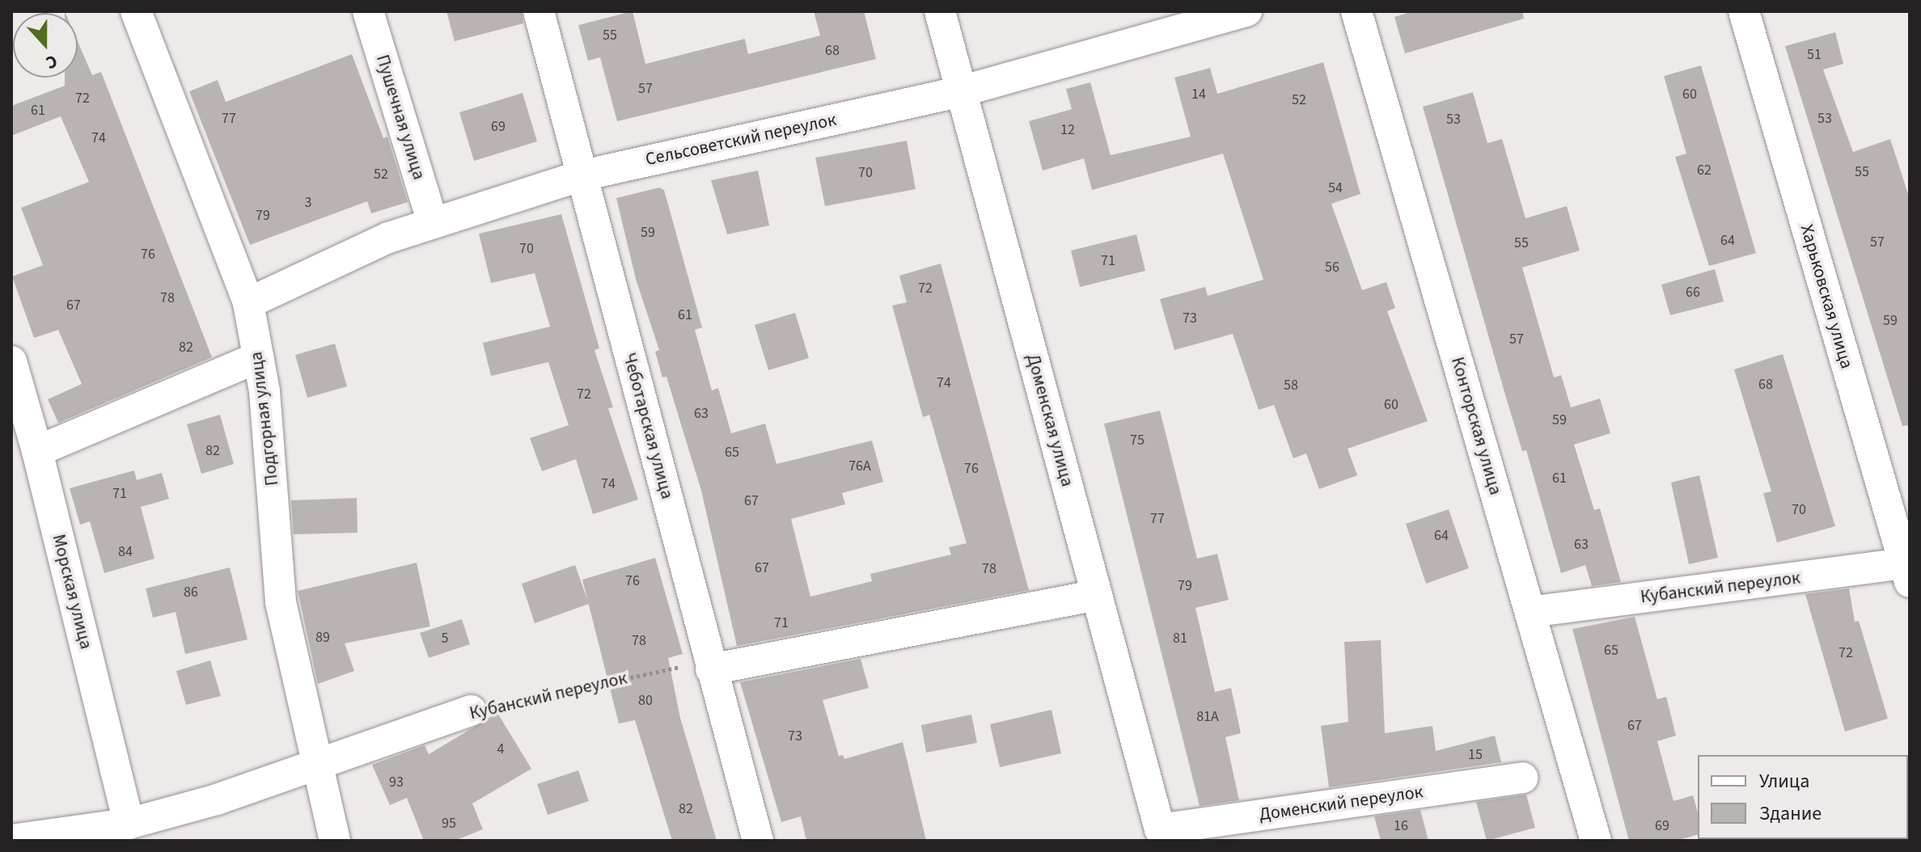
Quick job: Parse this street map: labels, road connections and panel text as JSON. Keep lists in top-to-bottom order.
{
  "streets": {
    "street": [
      "Пушечная улица",
      "Сельсоветский переулок",
      "Харьковская улица",
      "Подгорная улица",
      "Доменская улица",
      "Чеботарская улица",
      "Конторская улица",
      "Кубанский переулок",
      "Морская улица",
      "Доменский переулок"
    ]
  },
  "crossings": [
    ["Пушечная улица", "Сельсоветский переулок"],
    ["Сельсоветский переулок", "Подгорная улица"],
    ["Сельсоветский переулок", "Доменская улица"],
    ["Сельсоветский переулок", "Чеботарская улица"],
    ["Харьковская улица", "Кубанский переулок"],
    ["Подгорная улица", "Кубанский переулок"],
    ["Доменская улица", "Доменский переулок"],
    ["Чеботарская улица", "Кубанский переулок"],
    ["Конторская улица", "Кубанский переулок"],
    ["Кубанский переулок", "Морская улица"]
  ],
  "house_numbers": [
    "55",
    "68",
    "51",
    "57",
    "14",
    "60",
    "72",
    "52",
    "61",
    "77",
    "53",
    "53",
    "69",
    "12",
    "74",
    "62",
    "55",
    "70",
    "52",
    "54",
    "3",
    "79",
    "59",
    "64",
    "57",
    "55",
    "70",
    "76",
    "71",
    "56",
    "72",
    "66",
    "78",
    "67",
    "61",
    "73",
    "59",
    "57",
    "82",
    "74",
    "68",
    "58",
    "72",
    "60",
    "63",
    "59",
    "75",
    "82",
    "65",
    "76А",
    "76",
    "61",
    "74",
    "71",
    "67",
    "70",
    "77",
    "64",
    "63",
    "84",
    "67",
    "78",
    "76",
    "79",
    "86",
    "71",
    "89",
    "5",
    "81",
    "78",
    "65",
    "72",
    "80",
    "81А",
    "67",
    "73",
    "4",
    "15",
    "93",
    "82",
    "95",
    "16",
    "69"
  ],
  "legend": ["Улица", "Здание"],
  "north": "bottom"
}
